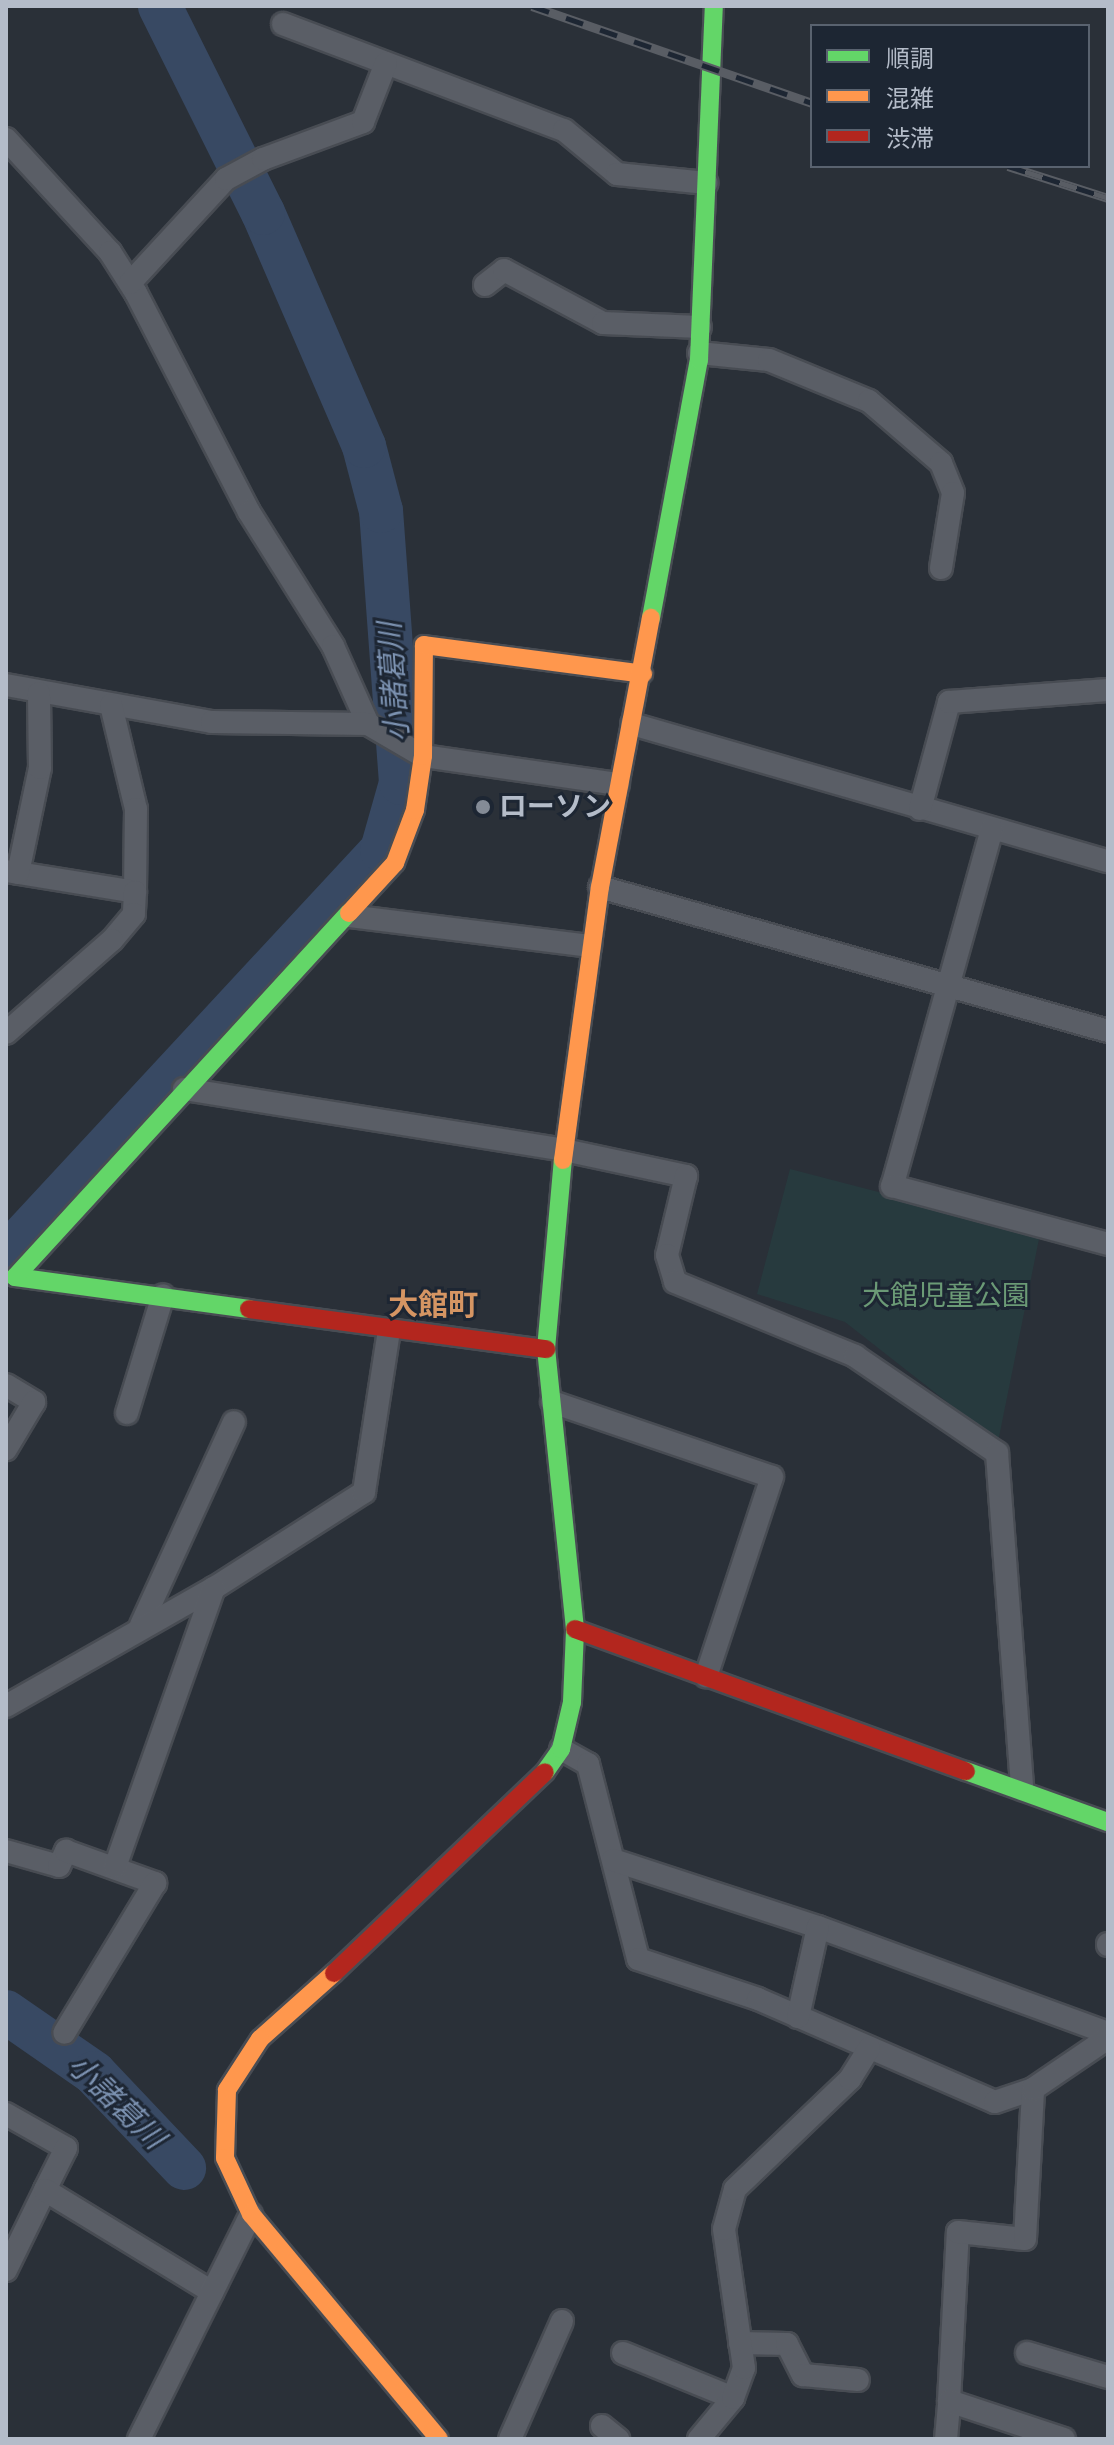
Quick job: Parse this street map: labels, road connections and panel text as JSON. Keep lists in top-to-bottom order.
{
  "districts": ["大館町"],
  "water": ["小諸葛川"],
  "parks": ["大館児童公園"],
  "places": ["ローソン"],
  "legend": ["順調", "混雑", "渋滞"]
}
